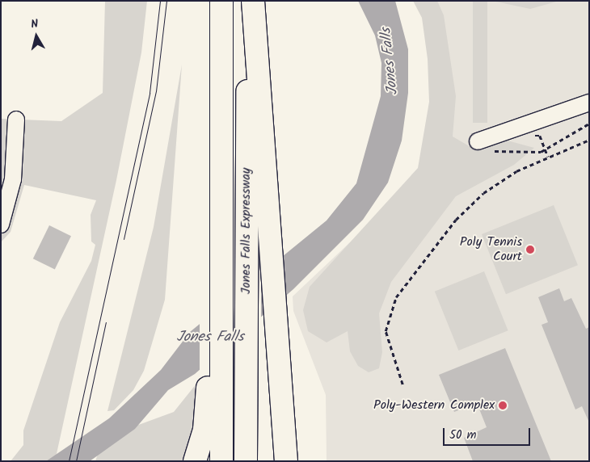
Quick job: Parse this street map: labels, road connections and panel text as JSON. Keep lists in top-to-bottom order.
{
  "streets": {
    "highway": ["Jones Falls Expressway"]
  },
  "water": ["Jones Falls"],
  "places": ["Poly Tennis Court", "Poly-Western Complex"],
  "scale_bar": "50 m",
  "north": "top"
}
